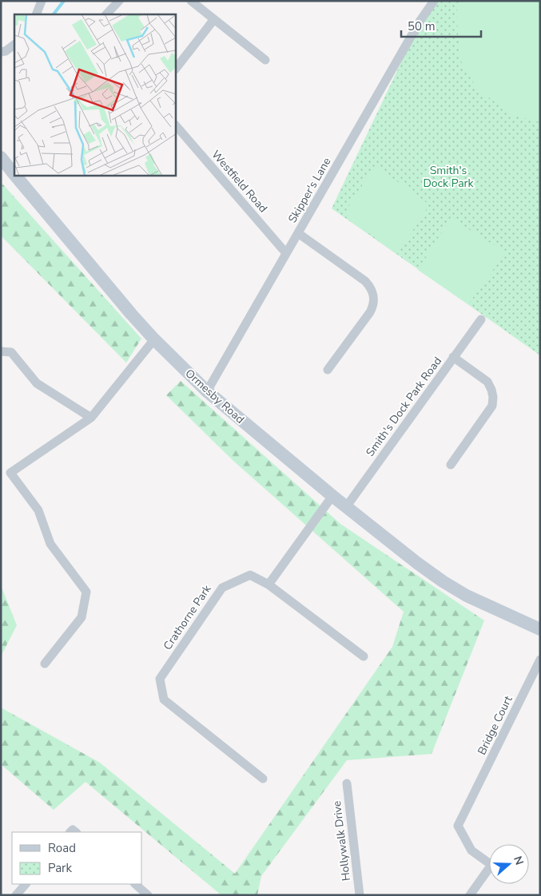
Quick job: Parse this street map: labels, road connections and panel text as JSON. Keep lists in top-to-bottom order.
{
  "streets": {
    "main road": ["Ormesby Road"],
    "street": [
      "Westfield Road",
      "Skipper's Lane",
      "Smith's Dock Park Road",
      "Crathorne Park",
      "Bridge Court",
      "Hollywalk Drive"
    ]
  },
  "crossings": [
    ["Westfield Road", "Skipper's Lane"],
    ["Skipper's Lane", "Ormesby Road"],
    ["Ormesby Road", "Smith's Dock Park Road"]
  ],
  "parks": ["Smith's Dock Park"],
  "legend": ["Road", "Park"],
  "scale_bar": "50 m",
  "north": "right"
}
